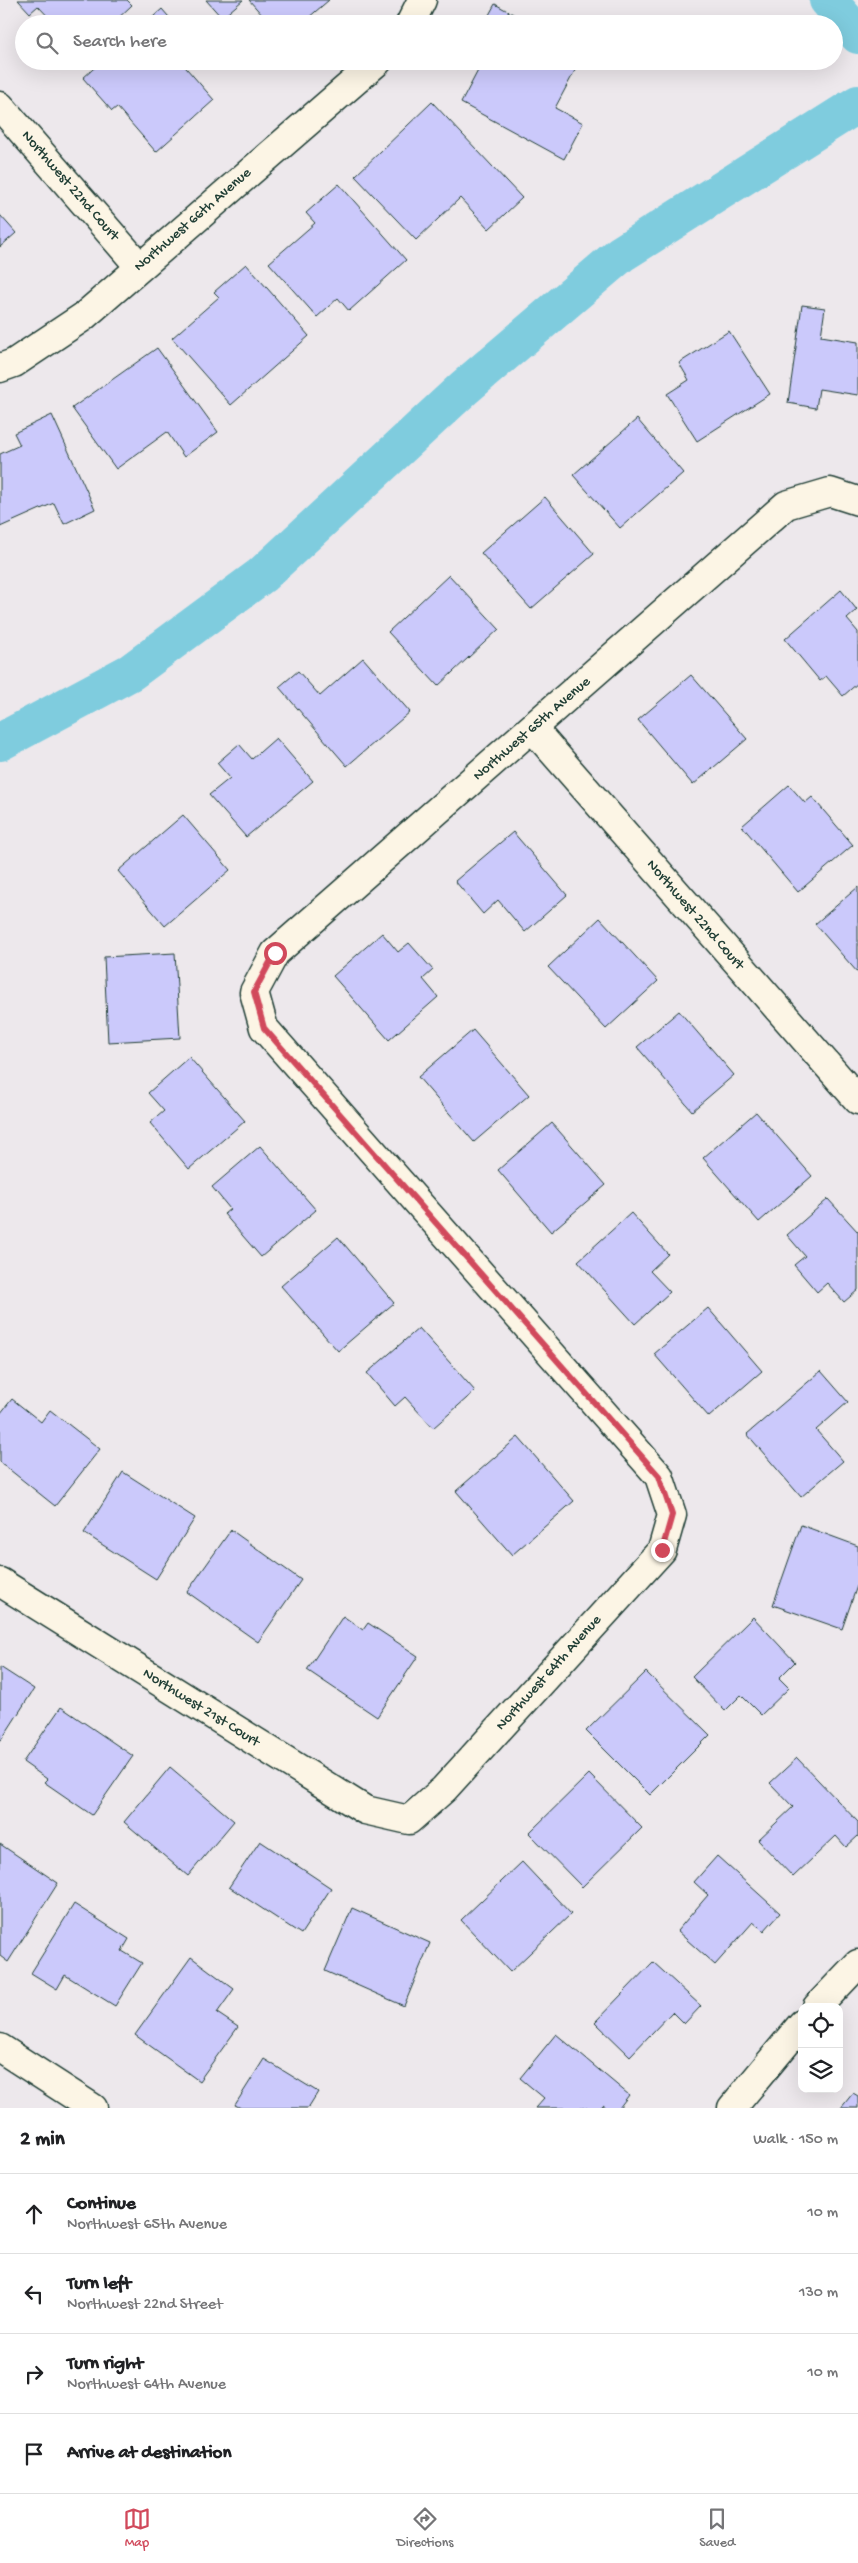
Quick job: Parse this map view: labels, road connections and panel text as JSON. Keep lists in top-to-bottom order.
{
  "streets": {
    "street": [
      "Northwest 22nd Court",
      "Northwest 66th Avenue",
      "Northwest 65th Avenue",
      "Northwest 64th Avenue",
      "Northwest 21st Court"
    ]
  },
  "crossings": [
    ["Northwest 22nd Court", "Northwest 66th Avenue"],
    ["Northwest 22nd Court", "Northwest 65th Avenue"],
    ["Northwest 65th Avenue", "Northwest 64th Avenue"],
    ["Northwest 64th Avenue", "Northwest 21st Court"]
  ],
  "page": {
    "search": "Search here",
    "heading": ["2 min", "Walk · 150 m"],
    "list": [
      ["Continue", "Northwest 65th Avenue", "10 m"],
      ["Turn left", "Northwest 22nd Street", "130 m"],
      ["Turn right", "Northwest 64th Avenue", "10 m"],
      "Arrive at destination"
    ],
    "nav": ["Map", "Directions", "Saved"]
  }
}
